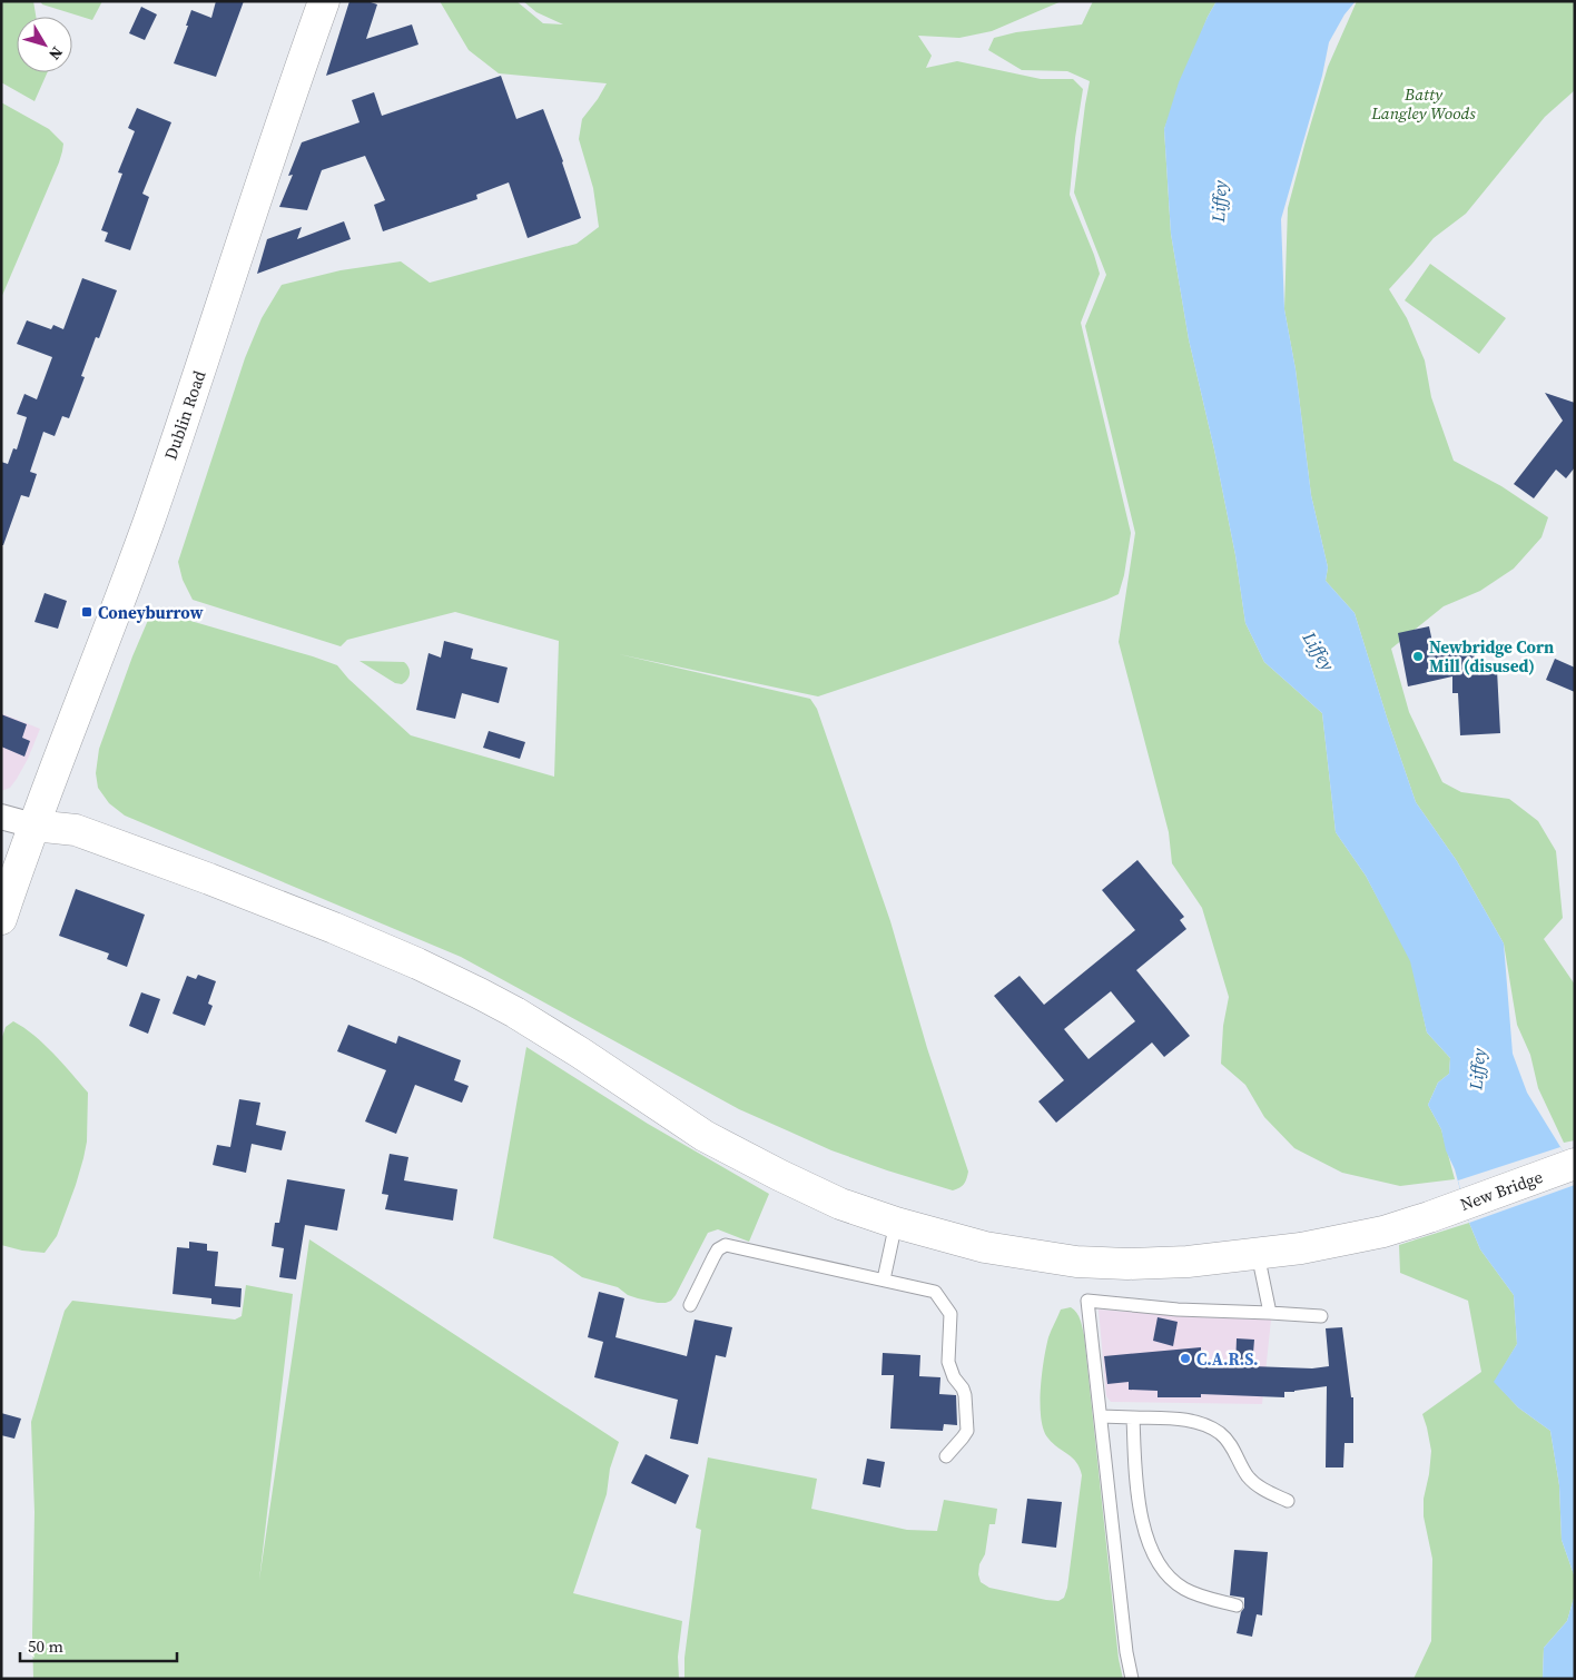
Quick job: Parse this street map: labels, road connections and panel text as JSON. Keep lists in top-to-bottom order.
{
  "streets": {
    "main road": ["Dublin Road", "New Bridge"]
  },
  "crossings": [
    ["Dublin Road", "New Bridge"]
  ],
  "water": ["Liffey"],
  "parks": ["Batty Langley Woods"],
  "places": {
    "transit": ["Coneyburrow"],
    "other": ["Newbridge Corn Mill (disused)", "C.A.R.S."]
  },
  "scale_bar": "50 m",
  "north": "bottom right"
}
